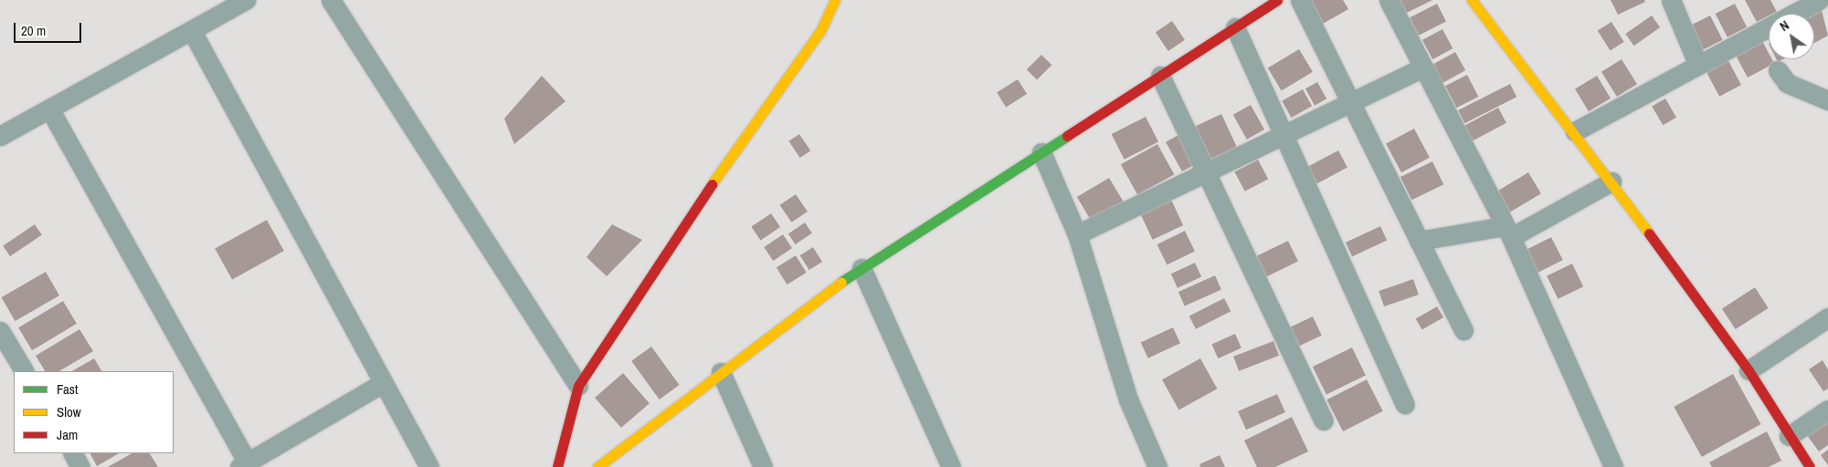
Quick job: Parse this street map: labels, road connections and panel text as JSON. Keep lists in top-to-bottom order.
{
  "legend": ["Fast", "Slow", "Jam"],
  "scale_bar": "20 m",
  "north": "top left"
}
